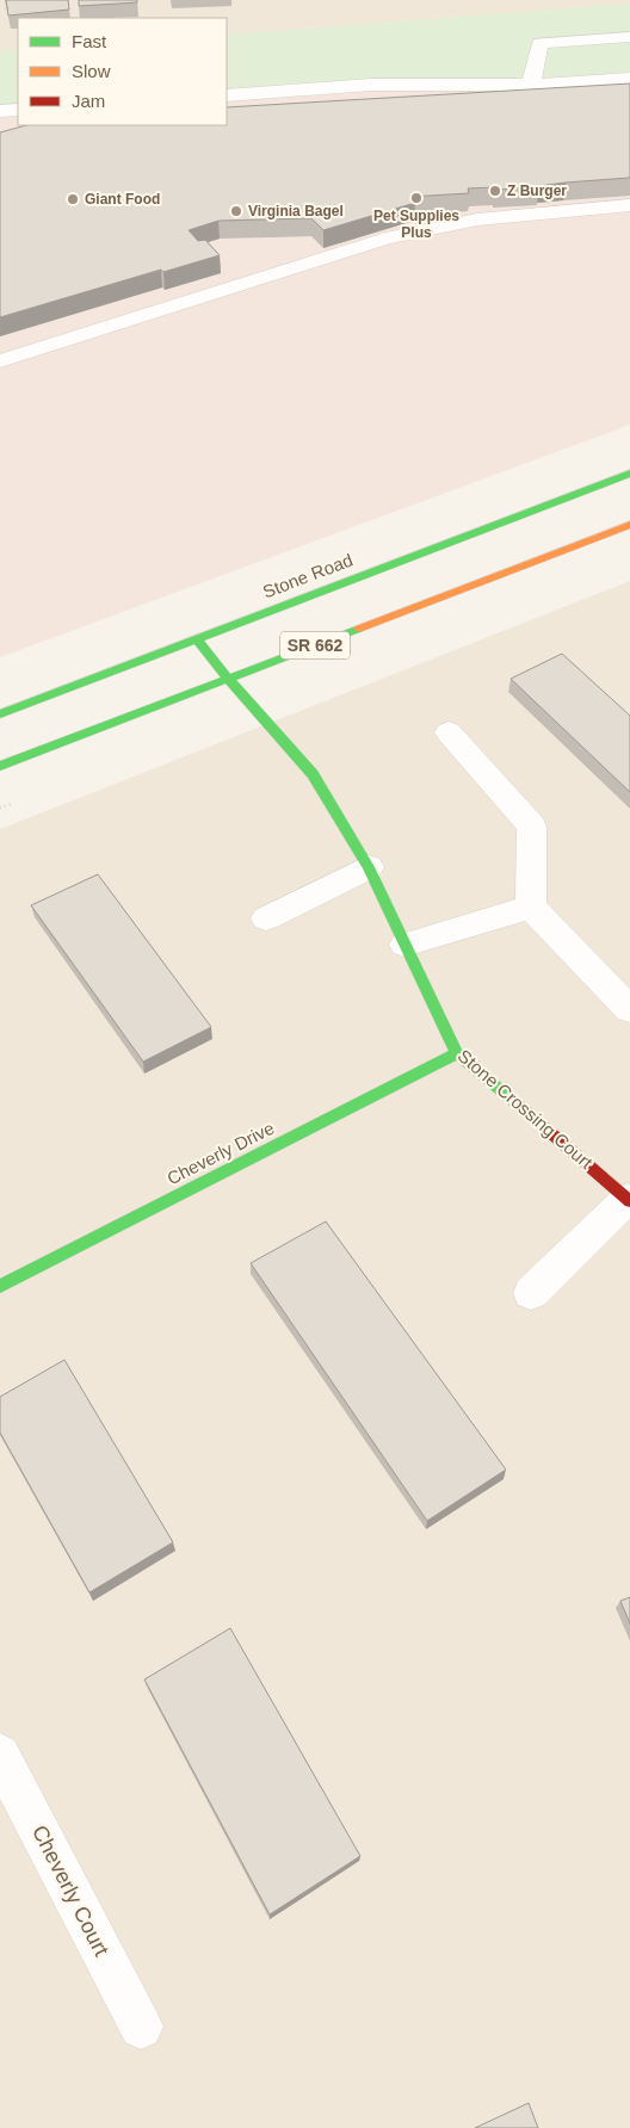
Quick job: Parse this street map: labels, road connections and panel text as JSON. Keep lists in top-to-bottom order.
{
  "streets": {
    "main road": [
      "Stone Road",
      "SR 662",
      "Stone Crossing Court",
      "Cheverly Drive"
    ],
    "street": ["Cheverly Court"]
  },
  "crossings": [
    ["Stone Road", "Stone Crossing Court"],
    ["SR 662", "Stone Crossing Court"],
    ["Stone Crossing Court", "Cheverly Drive"]
  ],
  "places": [
    "Z Burger",
    "Pet Supplies Plus",
    "Giant Food",
    "Virginia Bagel"
  ],
  "legend": ["Fast", "Slow", "Jam"]
}
